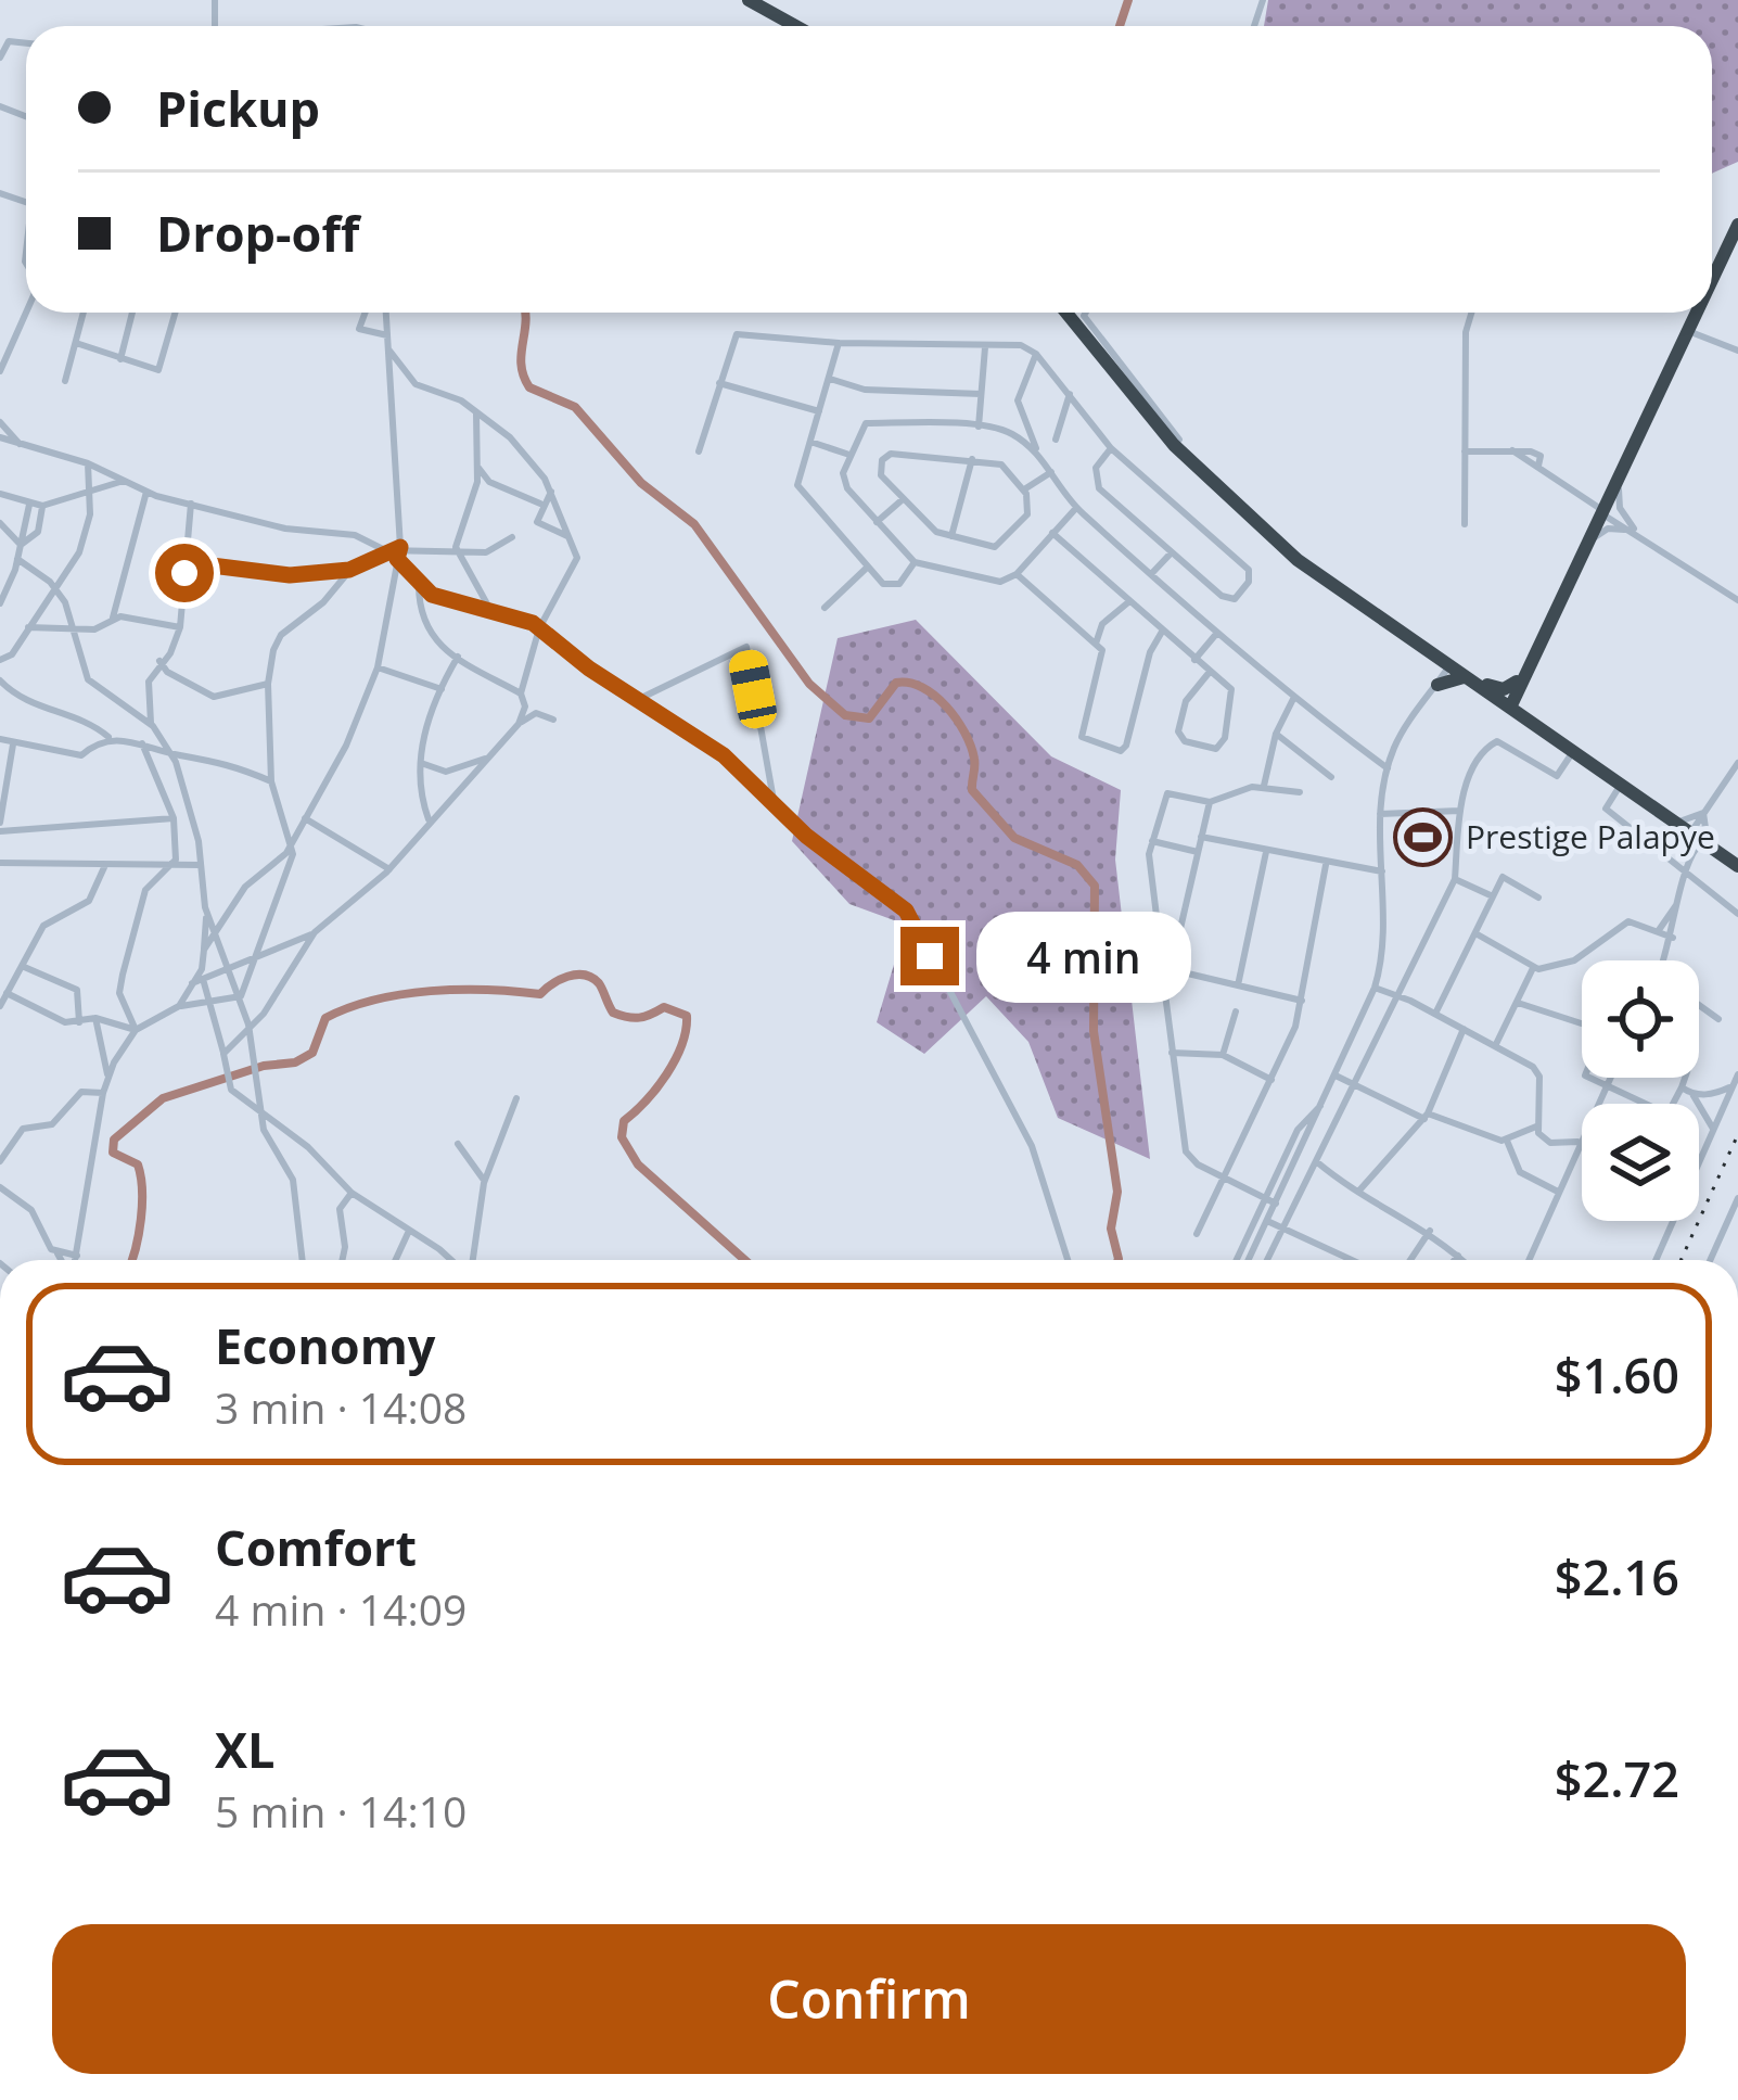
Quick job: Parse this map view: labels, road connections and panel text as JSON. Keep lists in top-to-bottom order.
{
  "places": {
    "sports": ["Prestige Palapye"]
  },
  "page": {
    "banner": ["Pickup", "Drop-off"],
    "bubble": "4 min",
    "list": [
      {
        "name": "Economy",
        "note": "3 min · 14:08",
        "value": "$1.60"
      },
      {
        "name": "Comfort",
        "note": "4 min · 14:09",
        "value": "$2.16"
      },
      {
        "name": "XL",
        "note": "5 min · 14:10",
        "value": "$2.72"
      }
    ],
    "buttons": "Confirm"
  }
}
